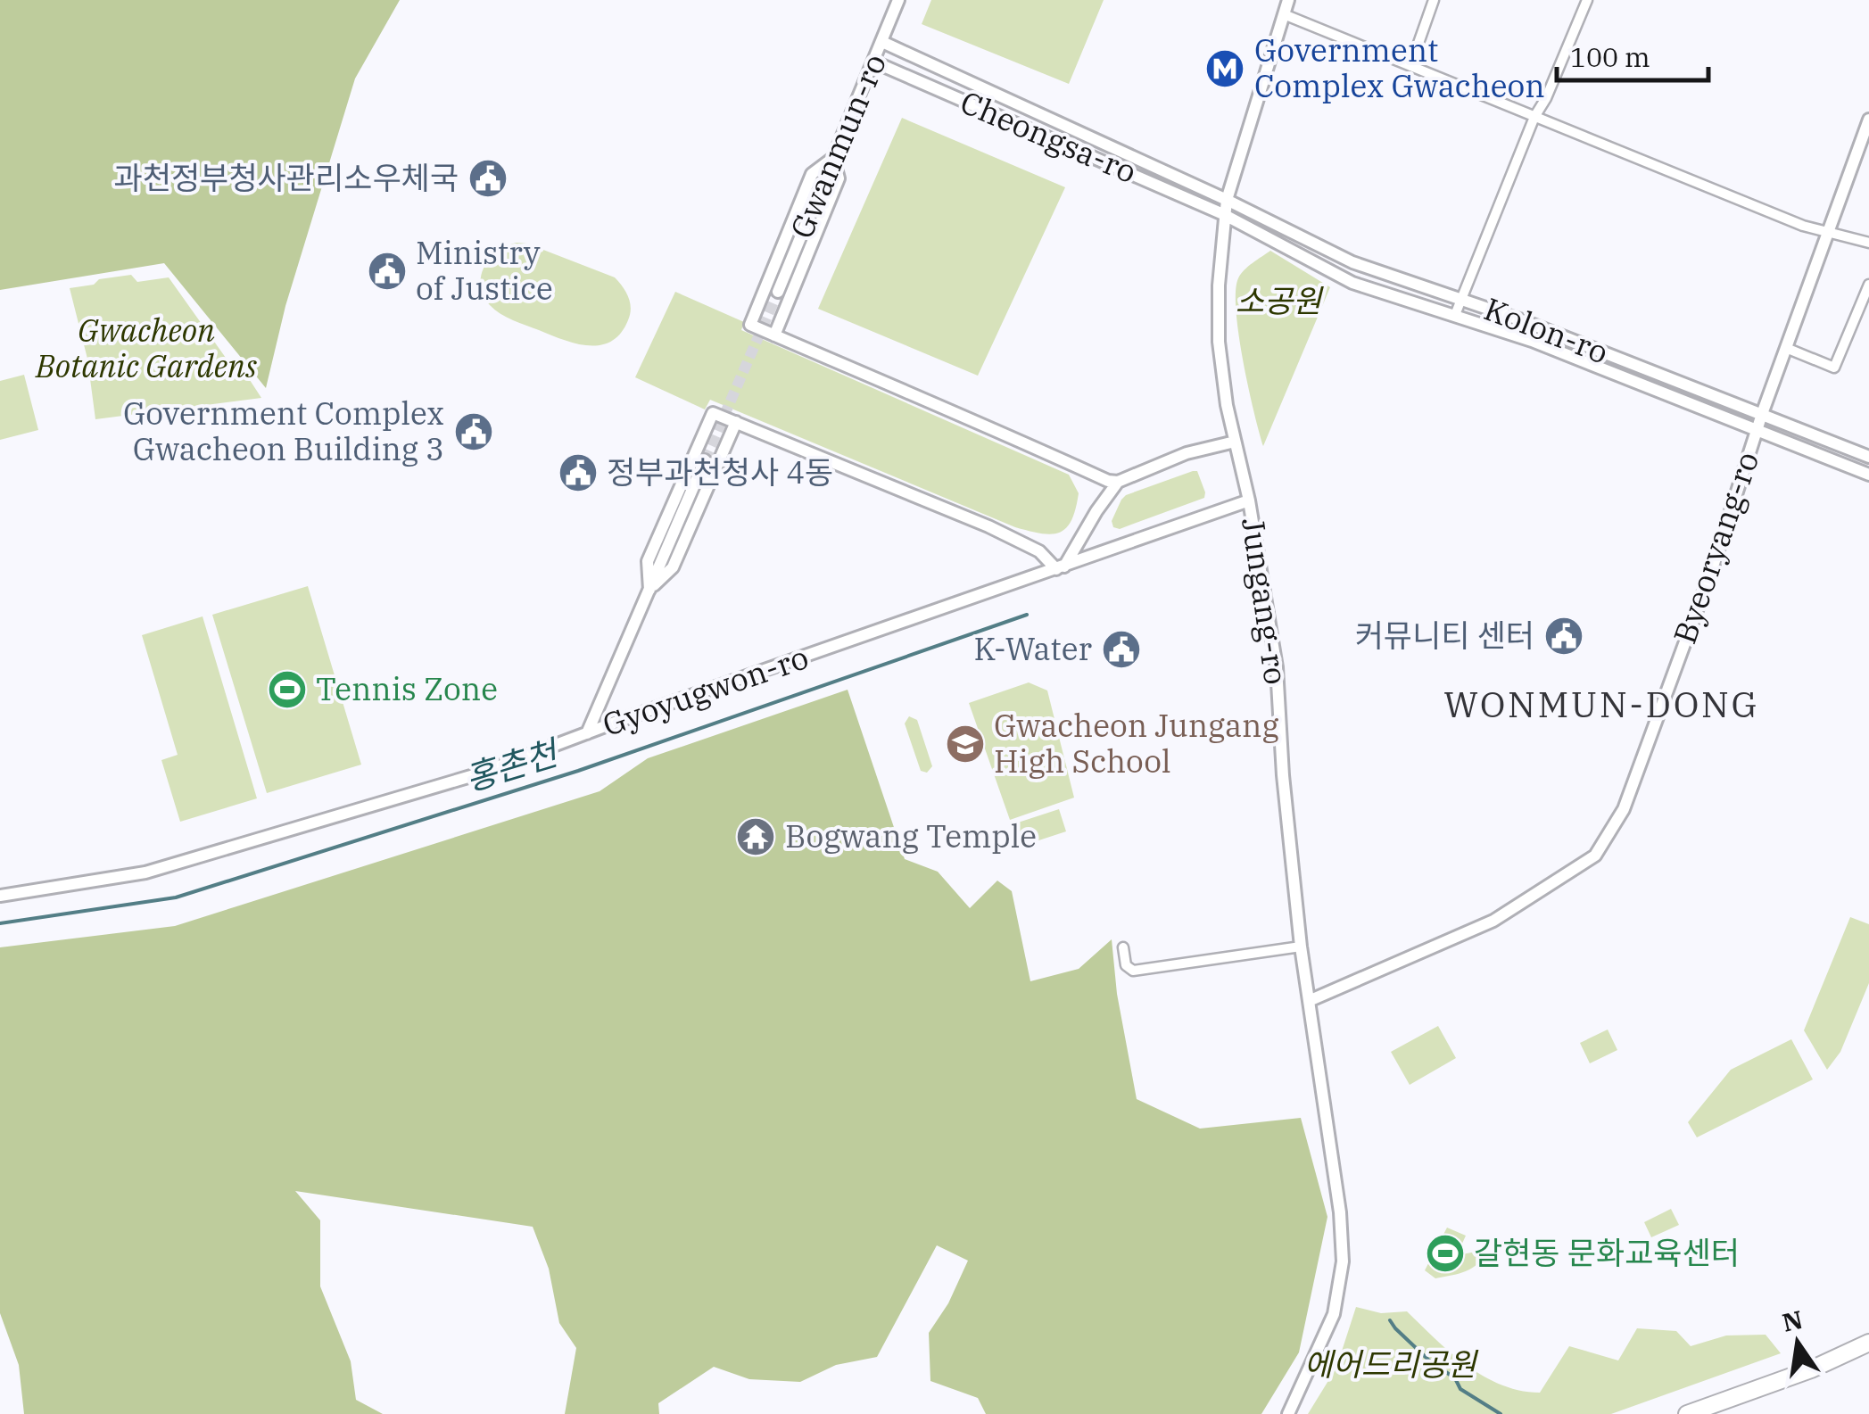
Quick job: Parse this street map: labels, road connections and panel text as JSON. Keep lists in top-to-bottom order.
{
  "streets": {
    "street": [
      "Cheongsa-ro",
      "Gwanmun-ro",
      "Kolon-ro",
      "Byeoryang-ro",
      "Jungang-ro",
      "Gyoyugwon-ro"
    ]
  },
  "crossings": [
    ["Cheongsa-ro", "Gwanmun-ro"],
    ["Cheongsa-ro", "Kolon-ro"],
    ["Cheongsa-ro", "Byeoryang-ro"],
    ["Cheongsa-ro", "Jungang-ro"],
    ["Kolon-ro", "Byeoryang-ro"],
    ["Kolon-ro", "Jungang-ro"],
    ["Byeoryang-ro", "Jungang-ro"],
    ["Jungang-ro", "Gyoyugwon-ro"]
  ],
  "districts": ["WONMUN-DONG"],
  "water": ["홍촌천"],
  "parks": ["소공원", "Gwacheon Botanic Gardens", "에어드리공원"],
  "places": {
    "metro station": ["Government Complex Gwacheon"],
    "public building": [
      "과천정부청사관리소우체국",
      "Ministry of Justice",
      "Government Complex Gwacheon Building 3",
      "정부과천청사 4동",
      "커뮤니티 센터",
      "K-Water"
    ],
    "sports": ["Tennis Zone", "갈현동 문화교육센터"],
    "school or university": ["Gwacheon Jungang High School"],
    "temple": ["Bogwang Temple"]
  },
  "scale_bar": "100 m",
  "north": "top"
}
